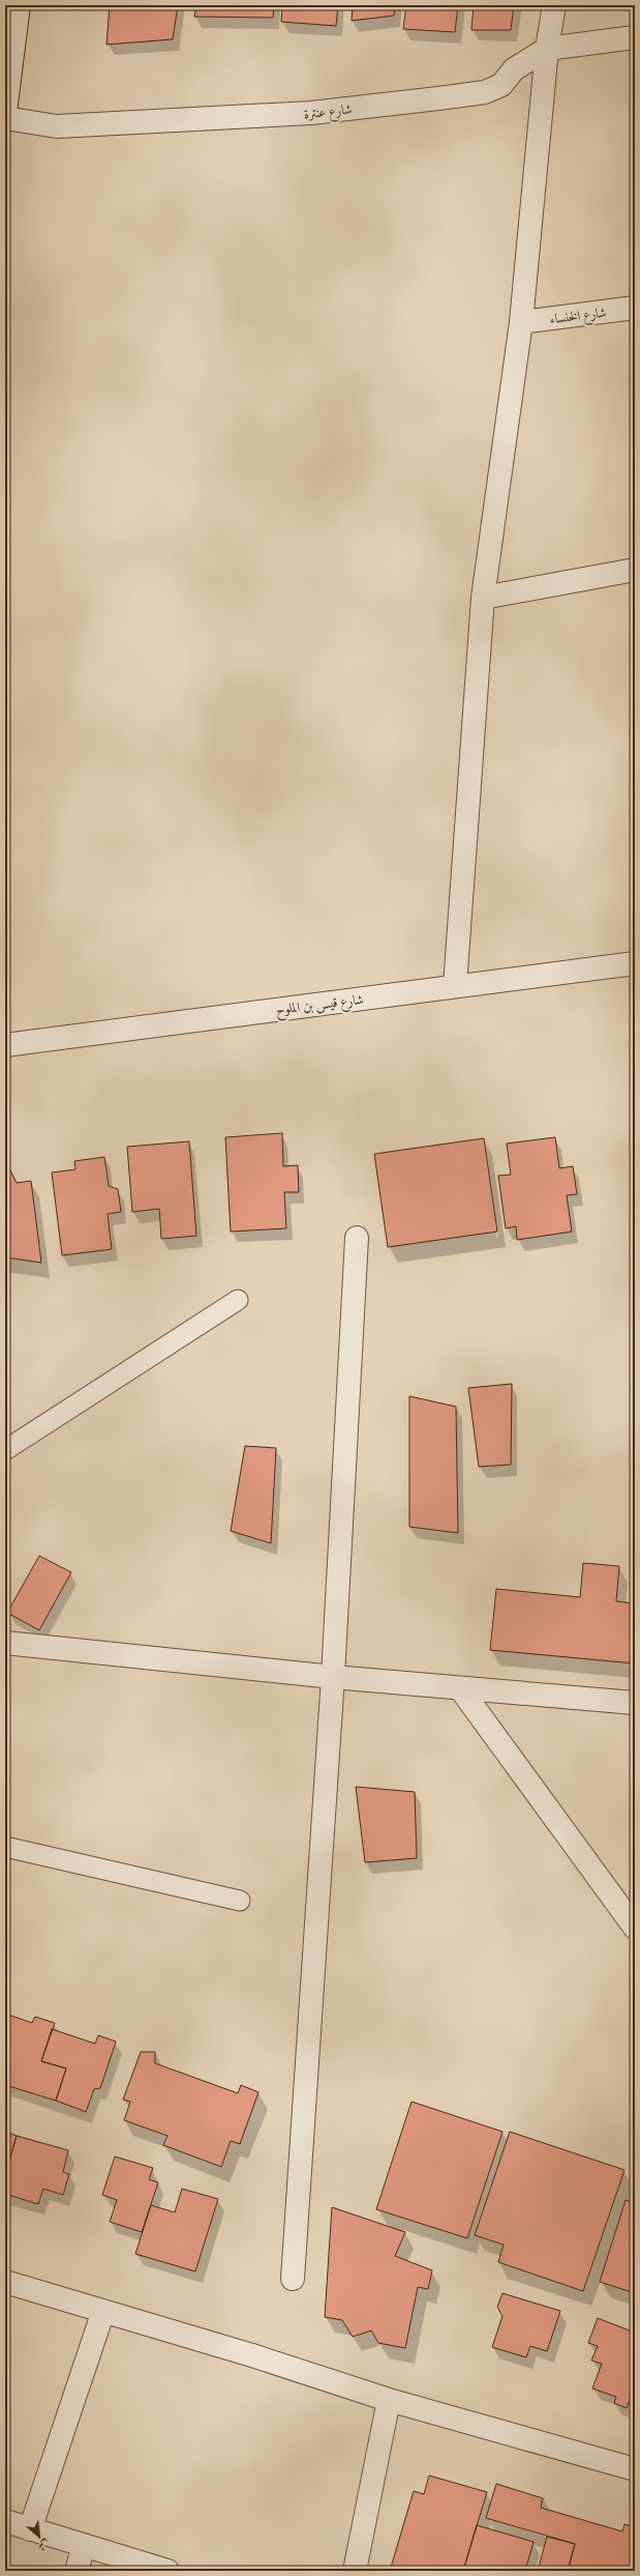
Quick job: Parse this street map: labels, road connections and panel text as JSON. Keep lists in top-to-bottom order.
{
  "streets": {
    "street": ["شارع عنترة", "شارع الخنساء", "شارع قيس بن الملوح"]
  },
  "north": "bottom right"
}
